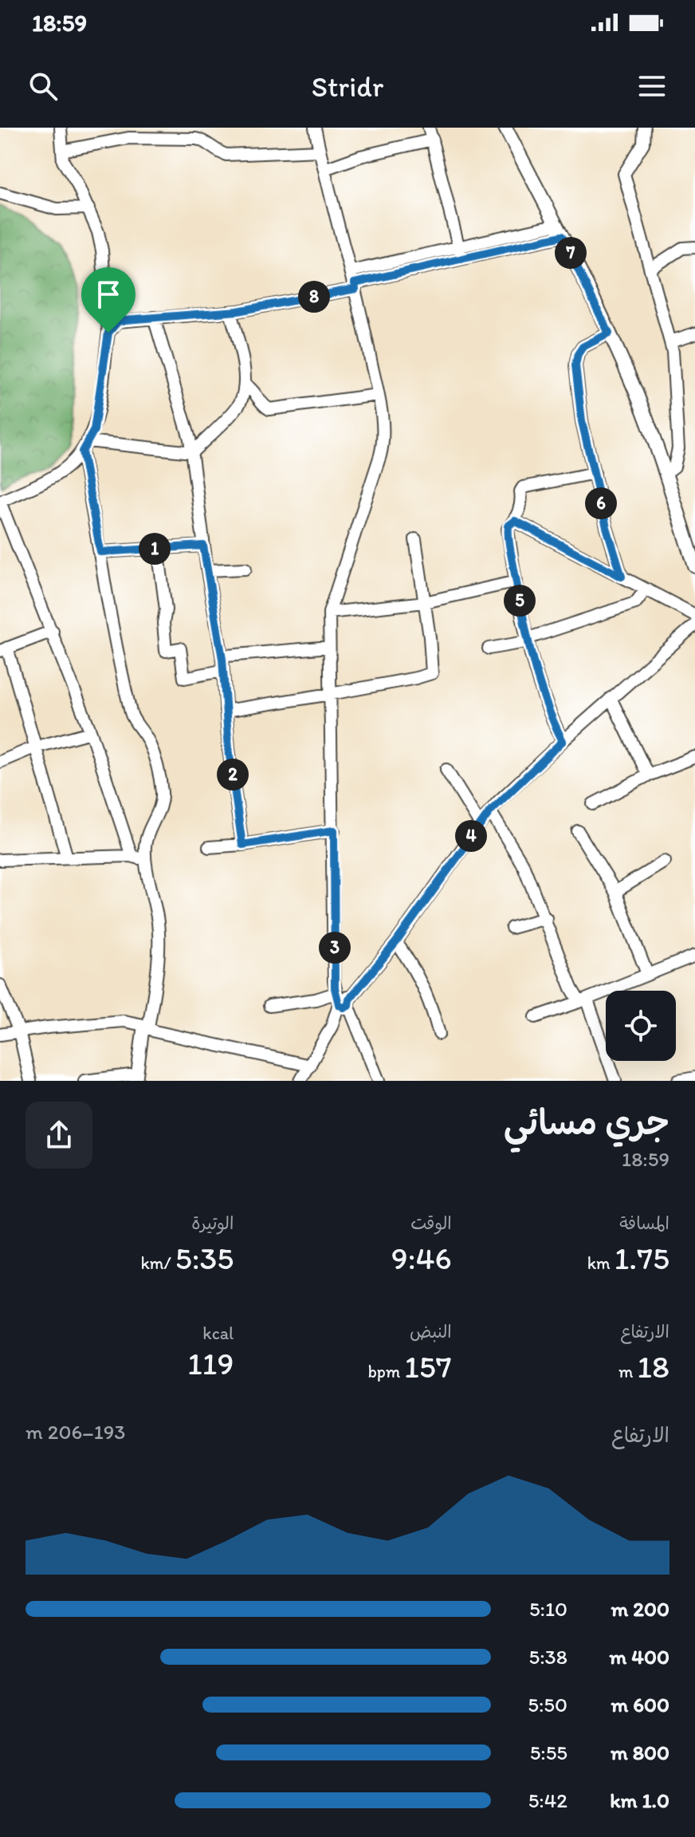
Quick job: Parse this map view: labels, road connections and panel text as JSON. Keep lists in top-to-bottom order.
{
  "page": {
    "status": "18:59",
    "header": "Stridr",
    "pins": [
      "7",
      "8",
      "6",
      "1",
      "5",
      "2",
      "4",
      "3"
    ],
    "heading": ["جري مسائي", "18:59"],
    "stats": [
      ["المسافة", "1.75 km"],
      ["الوقت", "9:46"],
      ["الوتيرة", "5:35 /km"],
      ["الارتفاع", "18 m"],
      ["النبض", "157 bpm"],
      ["kcal", "119"]
    ],
    "chart": ["الارتفاع", "193–206 m"],
    "list": [
      {
        "name": "200 m",
        "note": "5:10"
      },
      {
        "name": "400 m",
        "note": "5:38"
      },
      {
        "name": "600 m",
        "note": "5:50"
      },
      {
        "name": "800 m",
        "note": "5:55"
      },
      {
        "name": "1.0 km",
        "note": "5:42"
      }
    ]
  }
}
